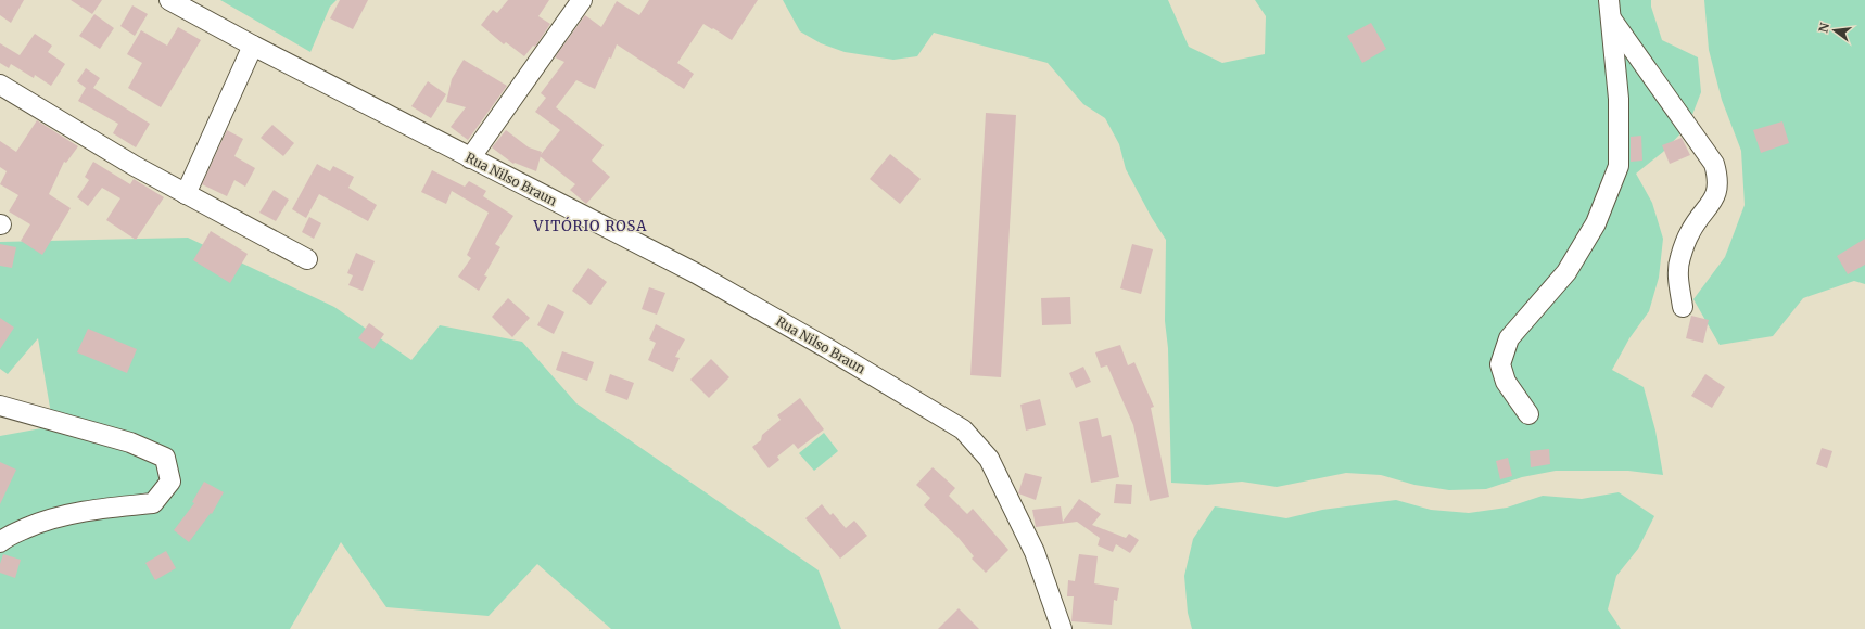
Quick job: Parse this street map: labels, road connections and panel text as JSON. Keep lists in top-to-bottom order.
{
  "streets": {
    "street": ["Rua Nilso Braun"]
  },
  "districts": ["VITÓRIO ROSA"],
  "north": "left"
}
